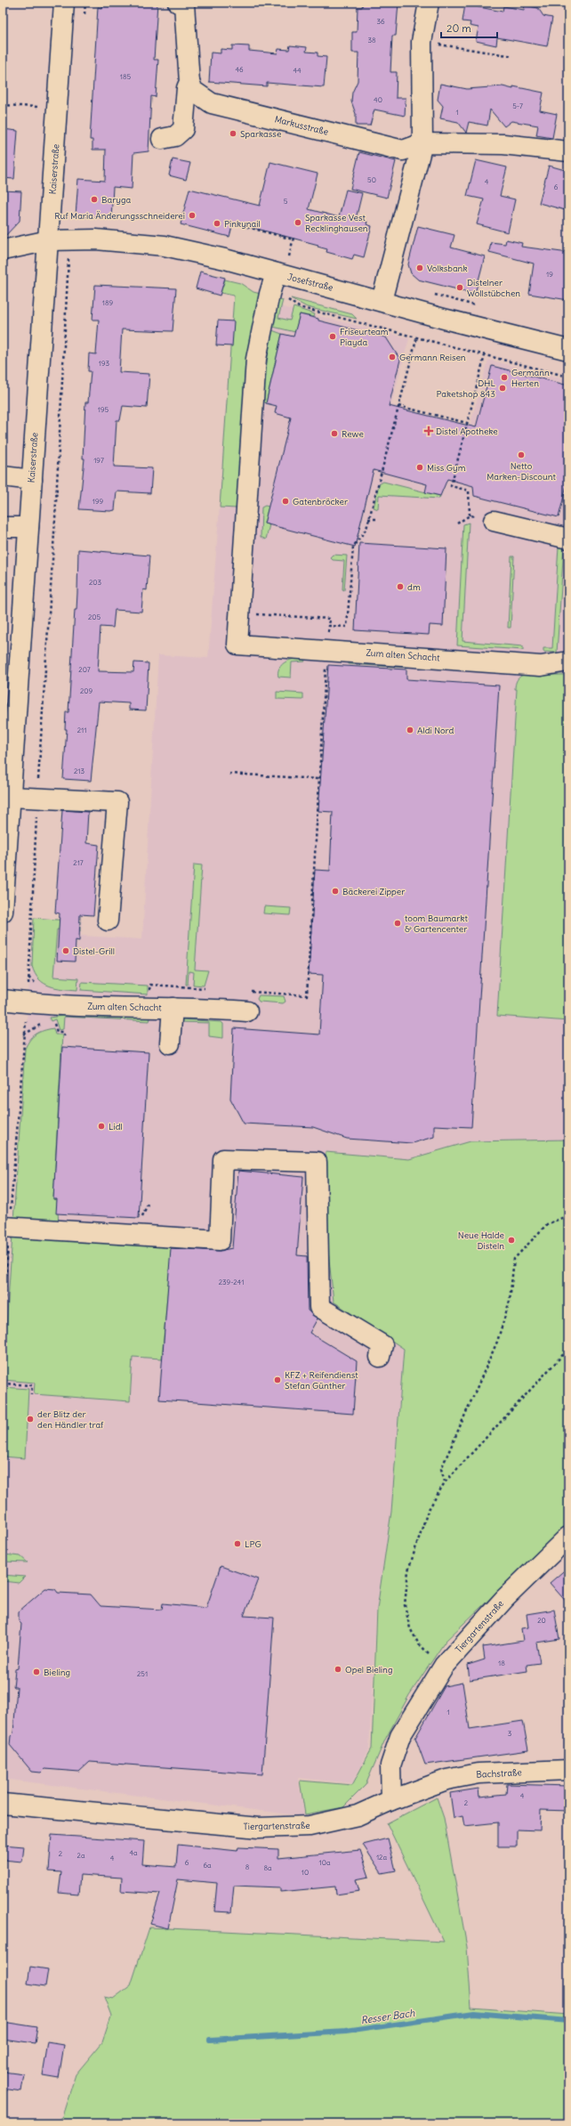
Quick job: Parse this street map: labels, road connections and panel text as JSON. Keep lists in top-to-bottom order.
{
  "streets": {
    "street": [
      "Markusstraße",
      "Kaiserstraße",
      "Josefstraße",
      "Zum alten Schacht",
      "Tiergartenstraße",
      "Bachstraße"
    ]
  },
  "crossings": [
    ["Kaiserstraße", "Josefstraße"],
    ["Tiergartenstraße", "Bachstraße"]
  ],
  "water": ["Resser Bach"],
  "places": {
    "other": [
      "Sparkasse",
      "Baryga",
      "Ruf Maria Änderungsschneiderei",
      "Sparkasse Vest Recklinghausen",
      "Pinkynail",
      "Volksbank",
      "Distelner Wollstübchen",
      "Friseurteam Piayda",
      "Germann Reisen",
      "Germann Herten",
      "DHL Paketshop 843",
      "Rewe",
      "Netto Marken-Discount",
      "Miss Gym",
      "Gatenbröcker",
      "dm",
      "Aldi Nord",
      "Bäckerei Zipper",
      "toom Baumarkt & Gartencenter",
      "Distel-Grill",
      "Lidl",
      "Neue Halde Disteln",
      "KFZ + Reifendienst Stefan Günther",
      "der Blitz der den Händler traf",
      "LPG",
      "Opel Bieling",
      "Bieling"
    ],
    "health": ["Distel Apotheke"]
  },
  "house_numbers": [
    "36",
    "38",
    "46",
    "44",
    "185",
    "40",
    "5-7",
    "1",
    "50",
    "4",
    "6",
    "5",
    "19",
    "189",
    "193",
    "195",
    "197",
    "199",
    "203",
    "205",
    "207",
    "209",
    "211",
    "213",
    "217",
    "239-241",
    "20",
    "18",
    "251",
    "1",
    "3",
    "4",
    "2",
    "4a",
    "2",
    "2a",
    "12a",
    "4",
    "6",
    "10a",
    "6a",
    "8",
    "8a",
    "10"
  ],
  "scale_bar": "20 m"
}
